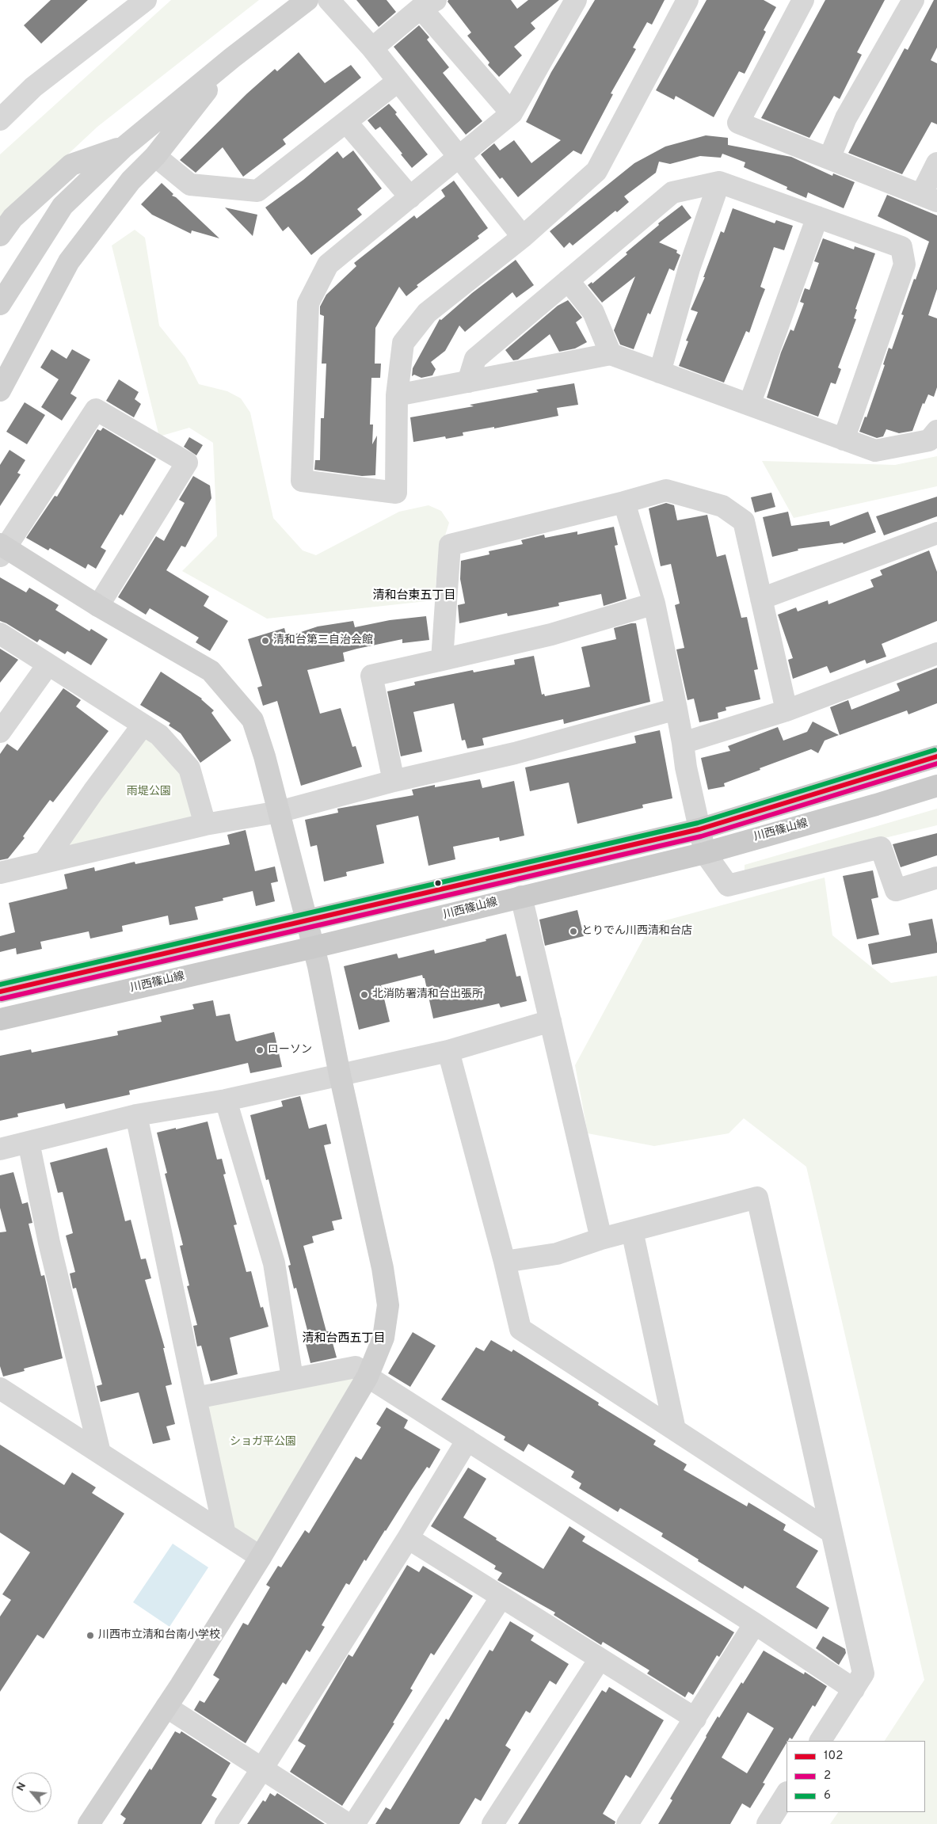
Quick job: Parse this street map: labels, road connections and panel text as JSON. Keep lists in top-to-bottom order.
{
  "streets": {
    "main road": ["川西篠山線"]
  },
  "districts": ["清和台東五丁目", "清和台西五丁目"],
  "parks": ["雨堤公園", "ショガ平公園"],
  "places": [
    "清和台第三自治会館",
    "とりでん川西清和台店",
    "北消防署清和台出張所",
    "ローソン",
    "川西市立清和台南小学校"
  ],
  "lines": ["transit line 6", "transit line 102", "transit line 2"],
  "legend": ["102", "2", "6"],
  "north": "top left"
}
